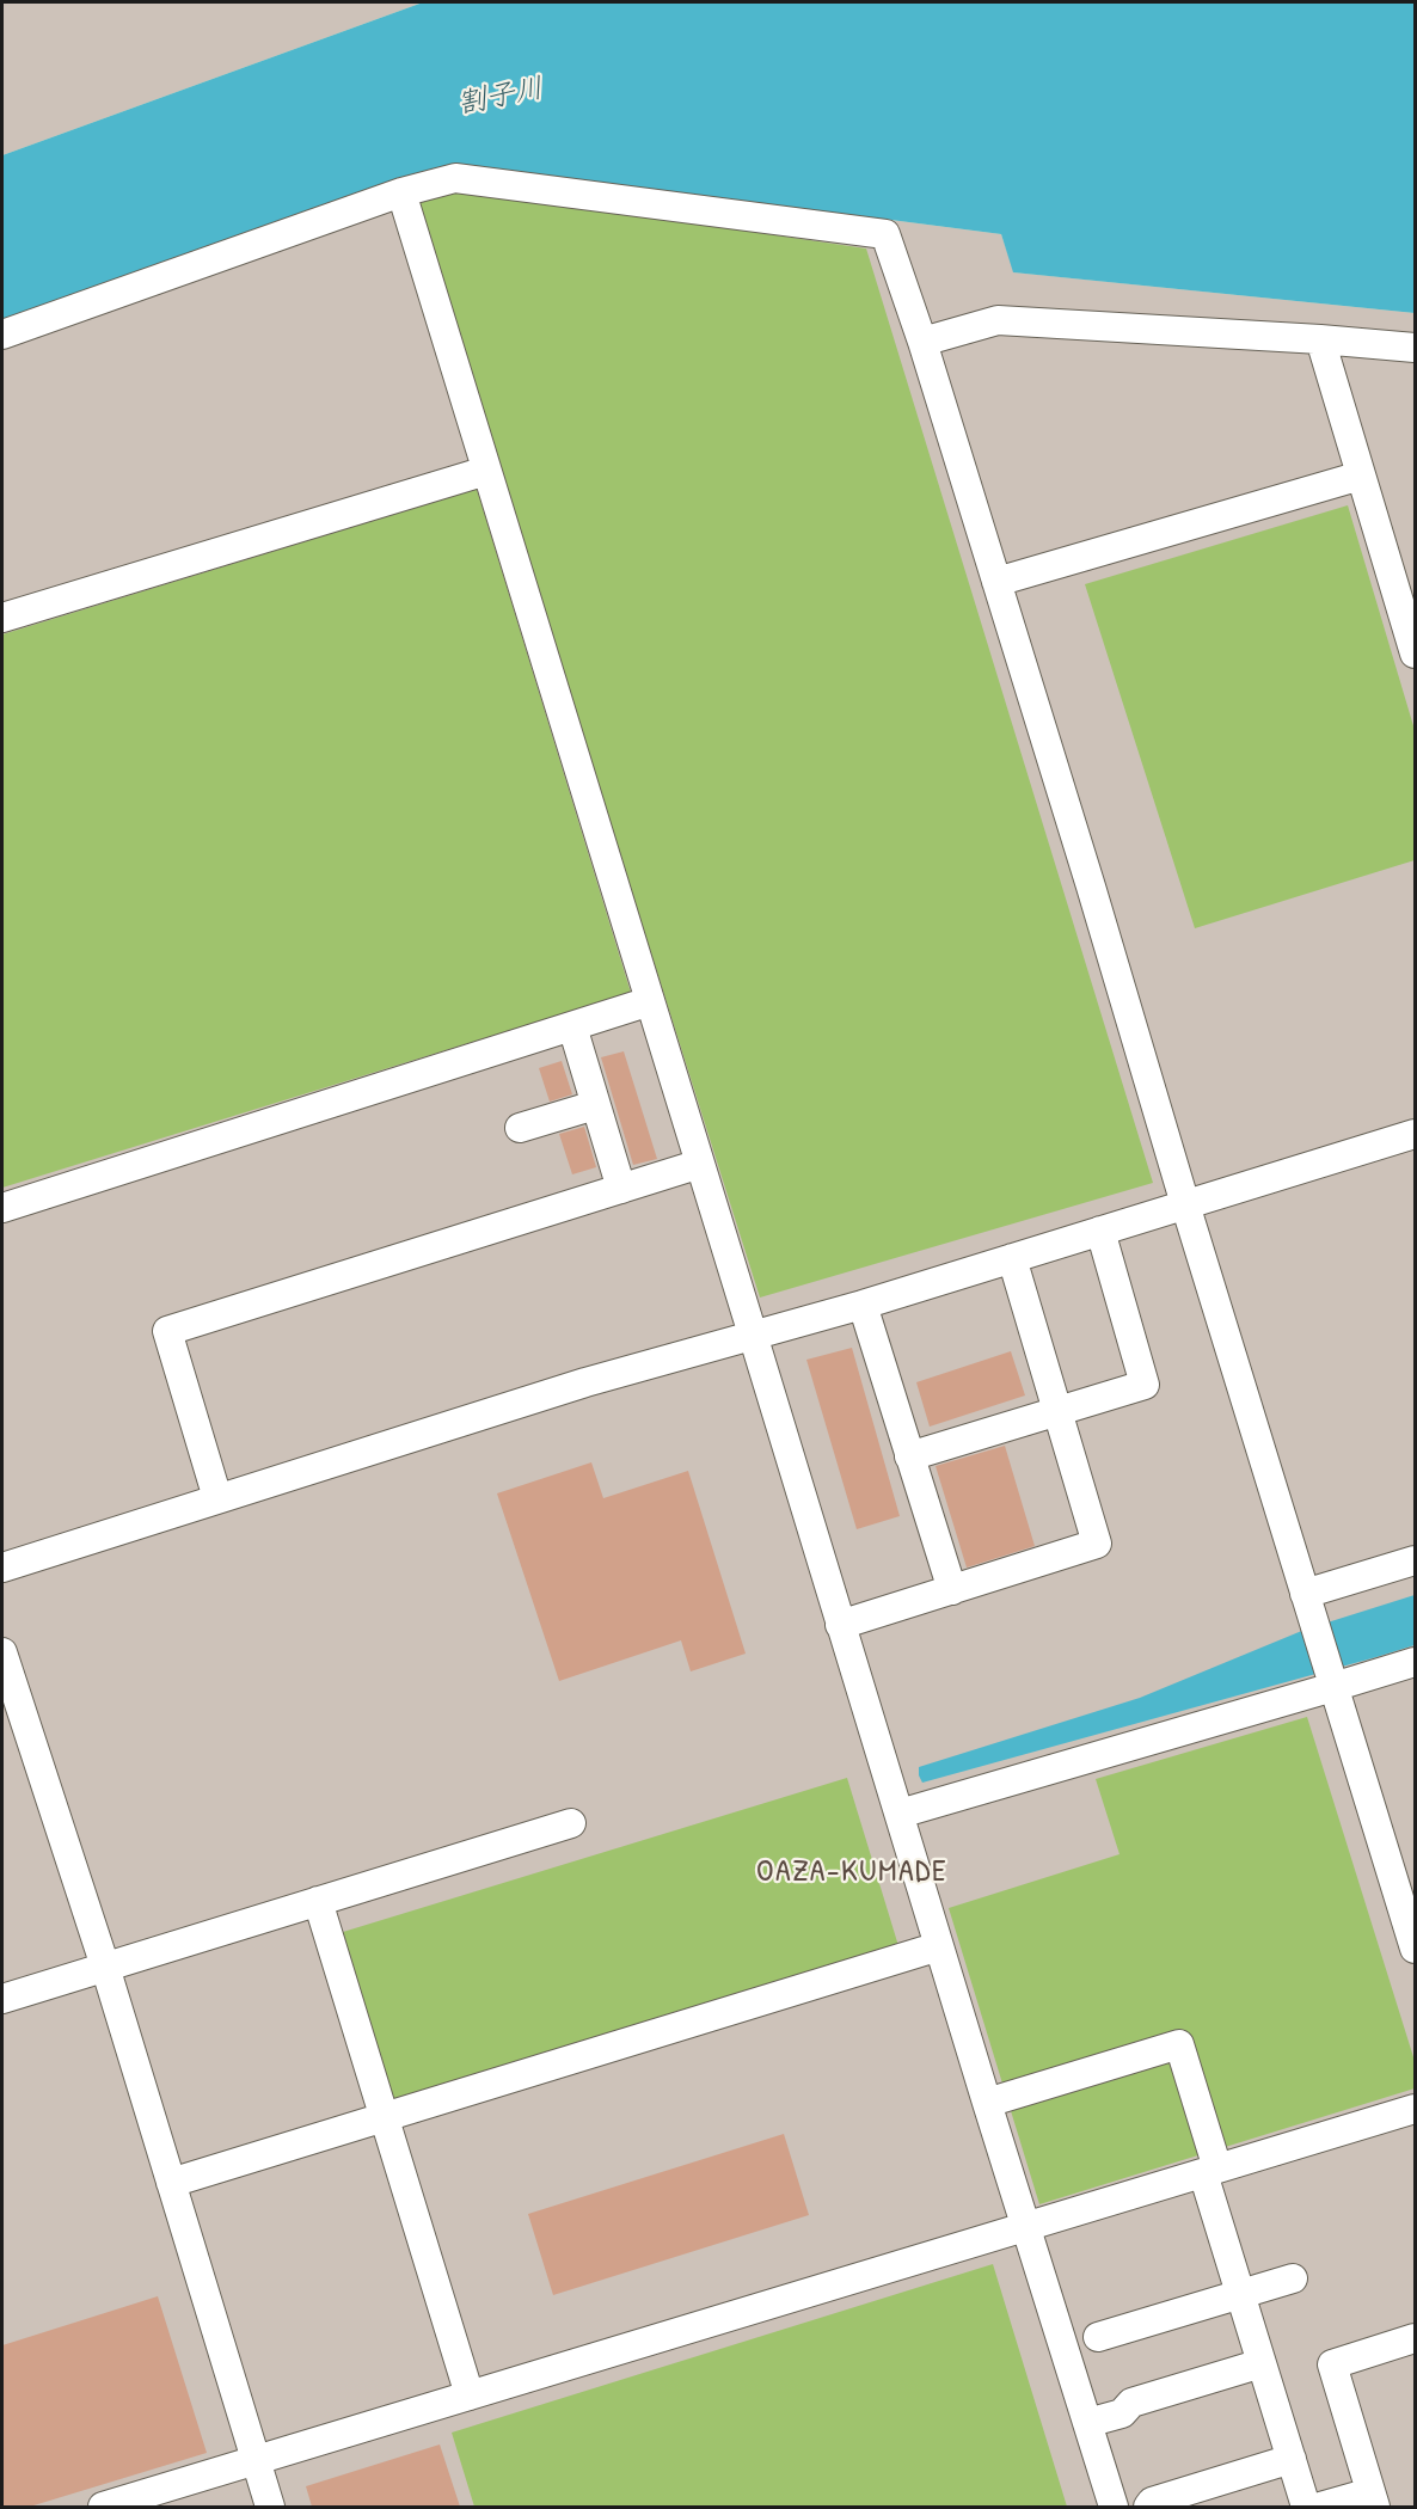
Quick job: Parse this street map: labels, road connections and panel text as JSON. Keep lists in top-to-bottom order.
{
  "districts": ["OAZA-KUMADE"],
  "water": ["割子川"]
}
